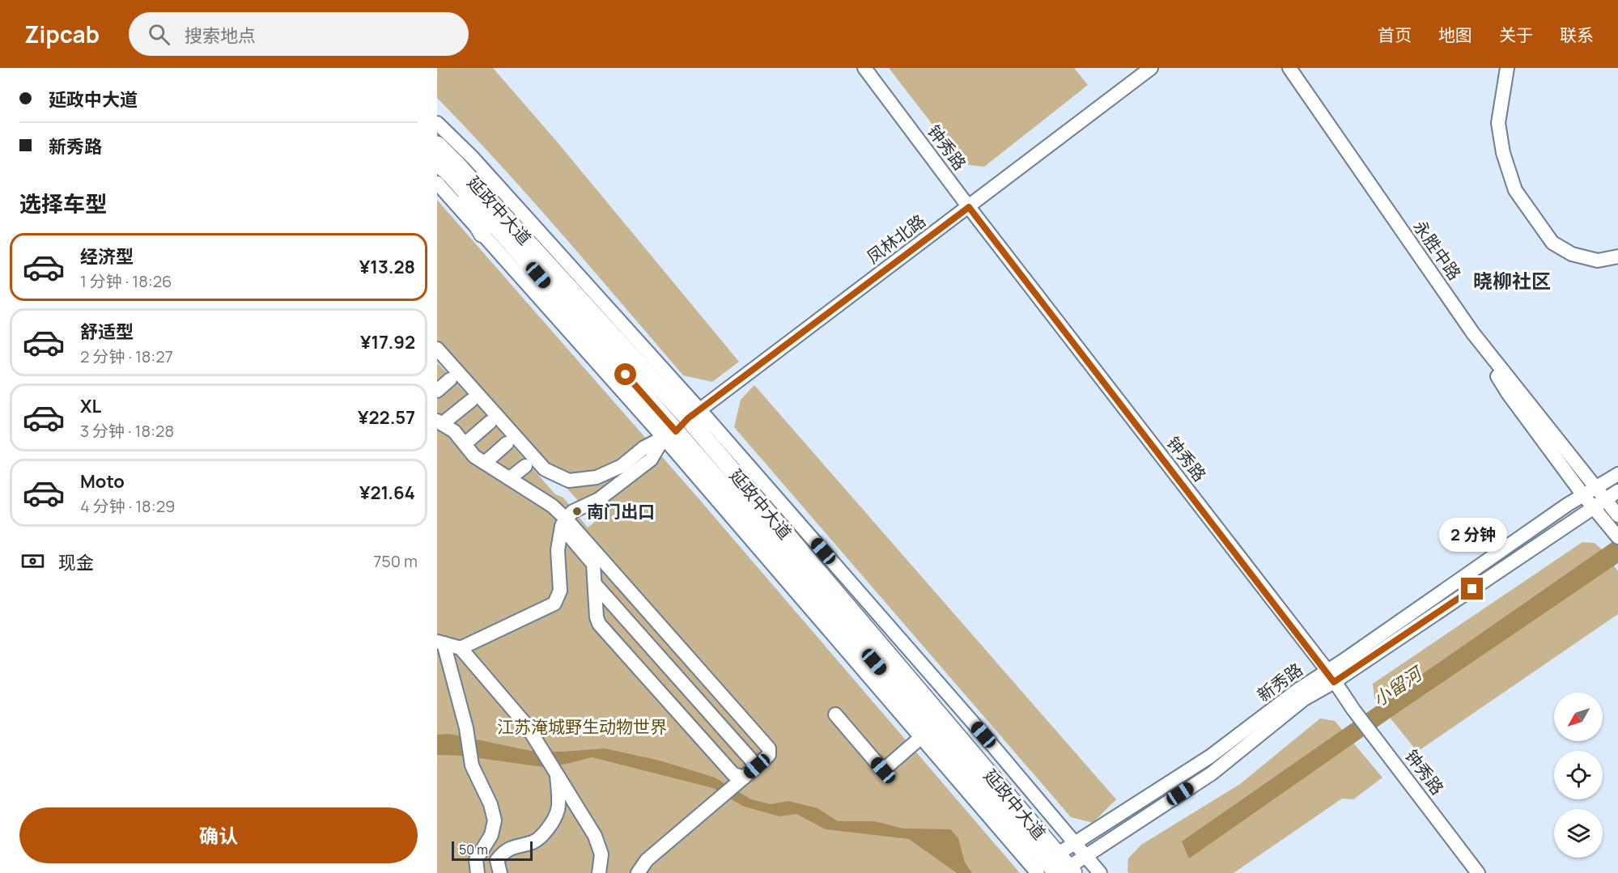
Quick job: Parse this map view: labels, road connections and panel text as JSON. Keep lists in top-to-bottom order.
{
  "streets": {
    "main road": ["延政中大道"],
    "street": [
      "钟秀路",
      "凤林北路",
      "永胜中路",
      "新秀路"
    ]
  },
  "crossings": [
    ["钟秀路", "凤林北路"],
    ["钟秀路", "新秀路"],
    ["延政中大道", "凤林北路"],
    ["延政中大道", "新秀路"],
    ["永胜中路", "新秀路"]
  ],
  "districts": ["晓柳社区"],
  "water": ["小留河"],
  "parks": ["江苏淹城野生动物世界"],
  "places": ["南门出口"],
  "scale_bar": "50 m",
  "north": "bottom left",
  "page": {
    "header": "Zipcab",
    "search": "搜索地点",
    "nav": [
      "首页",
      "地图",
      "关于",
      "联系"
    ],
    "banner": ["延政中大道", "新秀路"],
    "heading": "选择车型",
    "list": [
      {
        "name": "经济型",
        "note": "1 分钟 · 18:26",
        "value": "¥13.28"
      },
      {
        "name": "舒适型",
        "note": "2 分钟 · 18:27",
        "value": "¥17.92"
      },
      {
        "name": "XL",
        "note": "3 分钟 · 18:28",
        "value": "¥22.57"
      },
      {
        "name": "Moto",
        "note": "4 分钟 · 18:29",
        "value": "¥21.64"
      }
    ],
    "bubble": "2 分钟",
    "pay": ["现金", "750 m"],
    "buttons": "确认",
    "scale": "50 m"
  }
}
